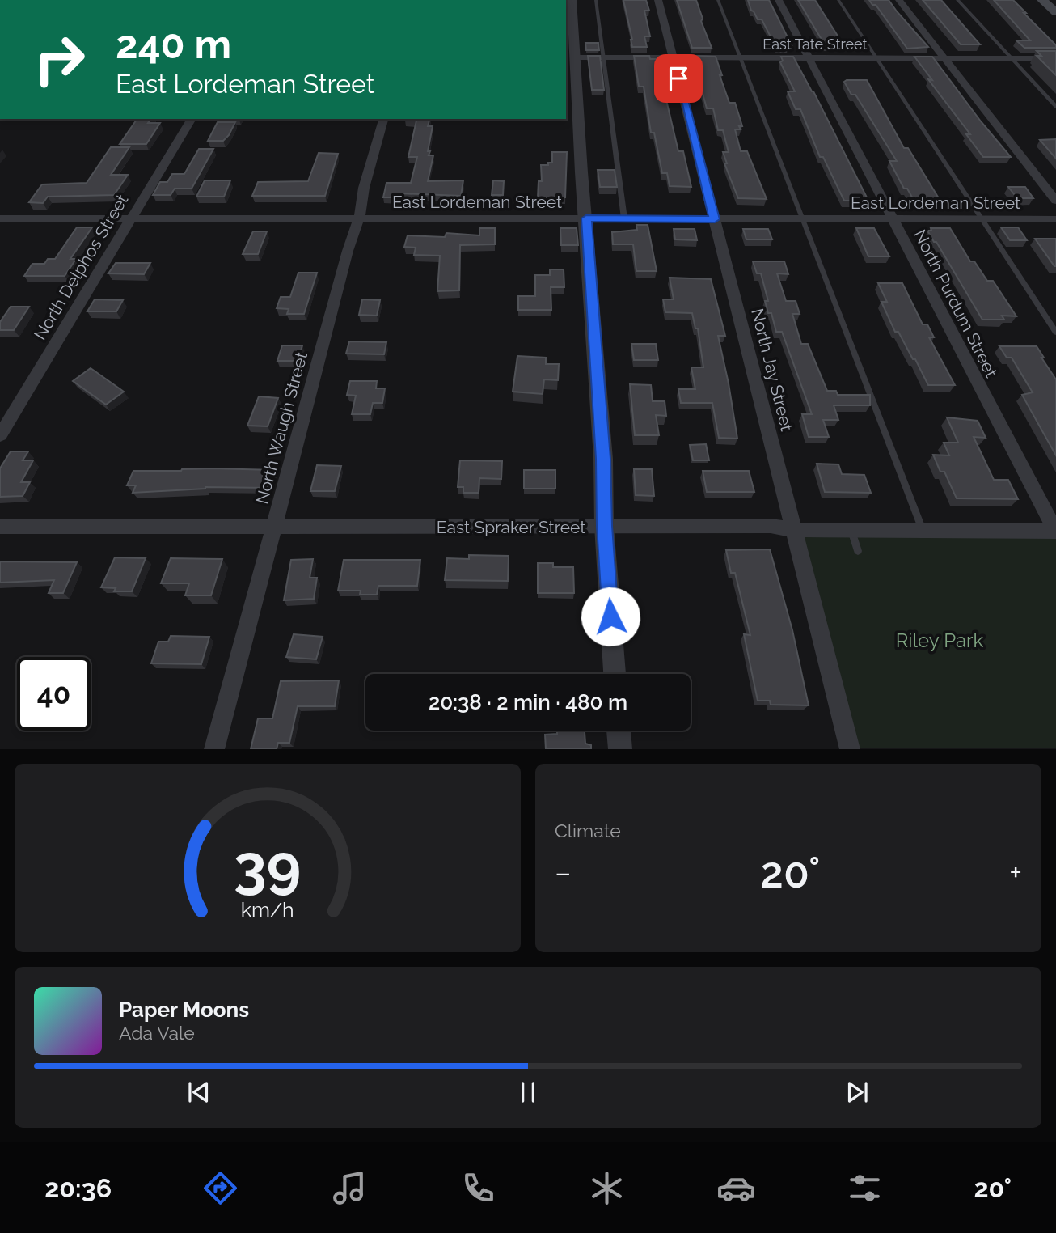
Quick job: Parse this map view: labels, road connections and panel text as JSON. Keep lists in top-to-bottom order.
{
  "streets": {
    "street": [
      "East Tate Street",
      "East Lordeman Street",
      "North Delphos Street",
      "North Purdum Street",
      "North Jay Street",
      "North Waugh Street",
      "East Spraker Street"
    ]
  },
  "crossings": [
    ["East Tate Street", "North Purdum Street"],
    ["East Tate Street", "North Jay Street"],
    ["East Lordeman Street", "North Delphos Street"],
    ["East Lordeman Street", "North Purdum Street"],
    ["East Lordeman Street", "North Jay Street"],
    ["East Lordeman Street", "North Waugh Street"],
    ["North Purdum Street", "East Spraker Street"],
    ["North Jay Street", "East Spraker Street"],
    ["North Waugh Street", "East Spraker Street"]
  ],
  "parks": ["Riley Park"],
  "page": {
    "turn": ["240 m", "East Lordeman Street"],
    "limit": "40",
    "trip": "20:38 · 2 min · 480 m",
    "tile": "Climate",
    "heat": ["−", "20°", "+"],
    "song": ["Paper Moons", "Ada Vale"],
    "tabs": ["20:36", "20°"],
    "gauge": ["39", "km/h"]
  }
}
